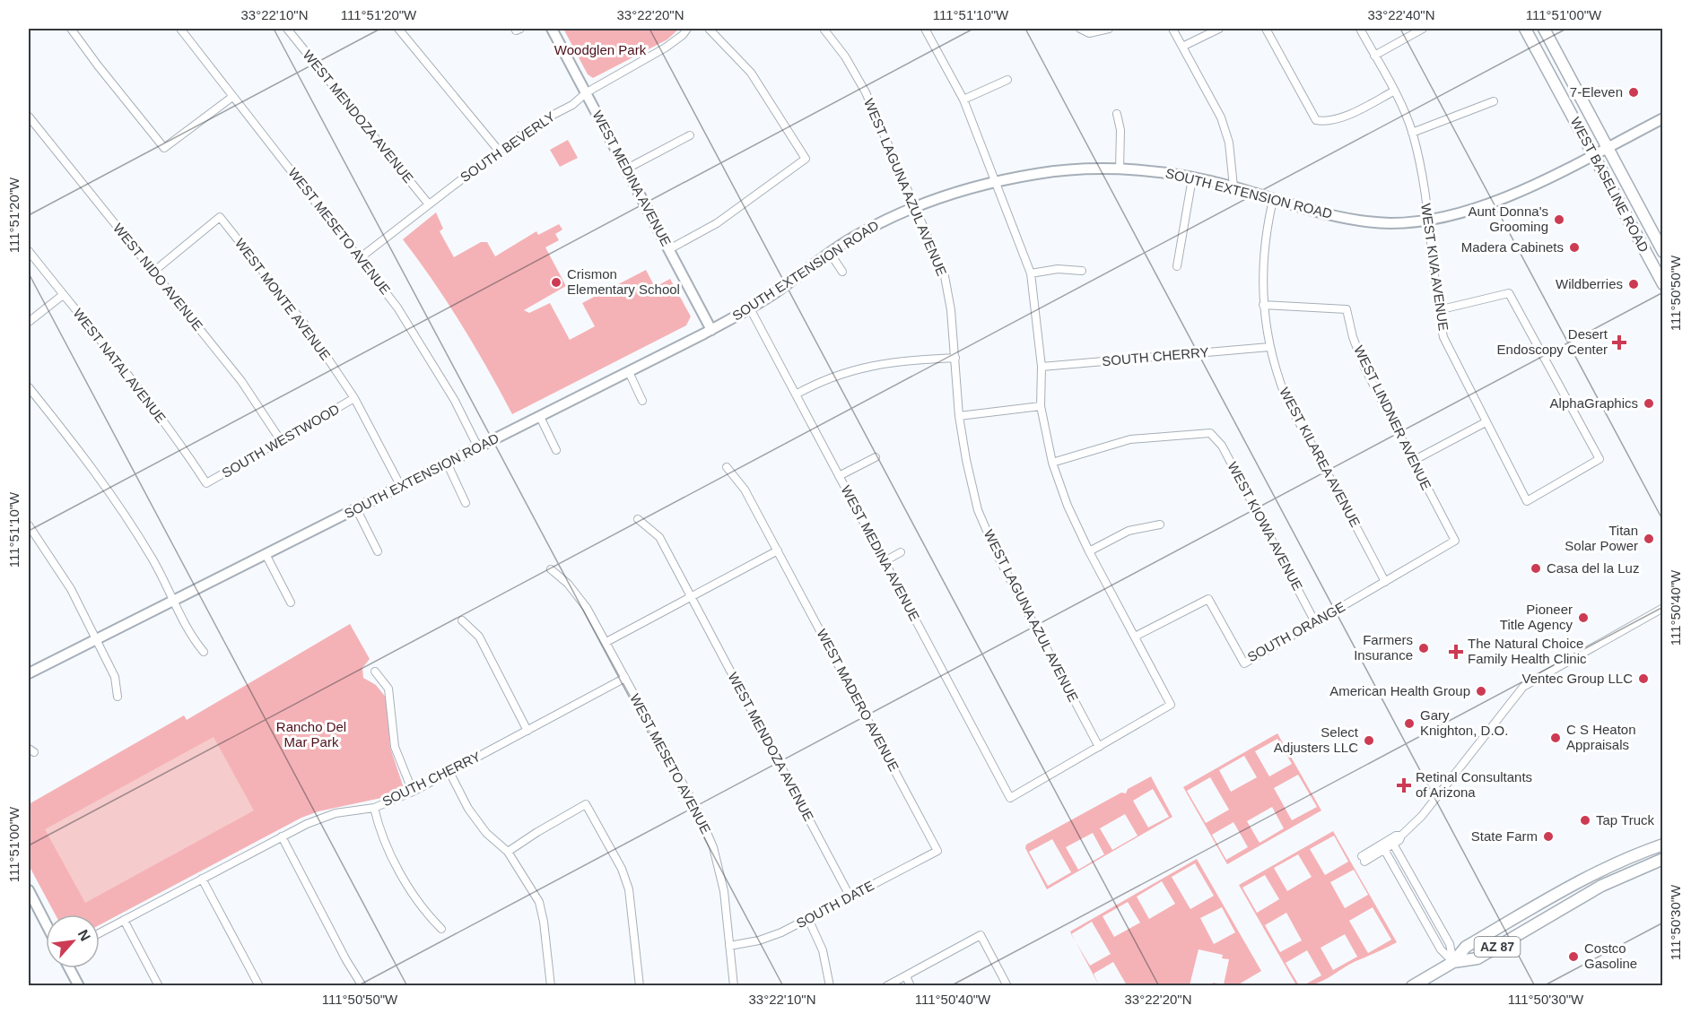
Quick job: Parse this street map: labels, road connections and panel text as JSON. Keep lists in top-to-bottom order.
{
  "streets": {
    "main road": ["WEST BASELINE ROAD", "AZ 87"],
    "street": [
      "WEST MENDOZA AVENUE",
      "SOUTH BEVERLY",
      "WEST MEDINA AVENUE",
      "WEST LAGUNA AZUL AVENUE",
      "SOUTH EXTENSION ROAD",
      "WEST MESETO AVENUE",
      "WEST KIVA AVENUE",
      "WEST NIDO AVENUE",
      "WEST MONTE AVENUE",
      "SOUTH CHERRY",
      "WEST NATAL AVENUE",
      "WEST LINDNER AVENUE",
      "SOUTH WESTWOOD",
      "WEST KILAREA AVENUE",
      "WEST KIOWA AVENUE",
      "SOUTH ORANGE",
      "WEST MADERO AVENUE",
      "SOUTH DATE"
    ]
  },
  "crossings": [
    ["WEST MENDOZA AVENUE", "SOUTH BEVERLY"],
    ["WEST MENDOZA AVENUE", "SOUTH DATE"],
    ["SOUTH BEVERLY", "WEST MEDINA AVENUE"],
    ["SOUTH BEVERLY", "WEST MESETO AVENUE"],
    ["WEST MEDINA AVENUE", "WEST LAGUNA AZUL AVENUE"],
    ["WEST MEDINA AVENUE", "SOUTH EXTENSION ROAD"],
    ["WEST BASELINE ROAD", "SOUTH EXTENSION ROAD"],
    ["WEST LAGUNA AZUL AVENUE", "SOUTH EXTENSION ROAD"],
    ["SOUTH EXTENSION ROAD", "WEST MESETO AVENUE"],
    ["SOUTH EXTENSION ROAD", "WEST KIVA AVENUE"],
    ["SOUTH EXTENSION ROAD", "WEST MONTE AVENUE"],
    ["SOUTH EXTENSION ROAD", "WEST KILAREA AVENUE"],
    ["WEST MESETO AVENUE", "SOUTH CHERRY"],
    ["WEST MESETO AVENUE", "SOUTH DATE"],
    ["WEST NIDO AVENUE", "WEST MONTE AVENUE"],
    ["WEST NIDO AVENUE", "SOUTH WESTWOOD"],
    ["WEST MONTE AVENUE", "SOUTH WESTWOOD"],
    ["SOUTH CHERRY", "WEST KILAREA AVENUE"],
    ["WEST NATAL AVENUE", "SOUTH WESTWOOD"],
    ["WEST LINDNER AVENUE", "WEST KILAREA AVENUE"],
    ["WEST LINDNER AVENUE", "SOUTH ORANGE"],
    ["WEST KILAREA AVENUE", "SOUTH ORANGE"],
    ["WEST KIOWA AVENUE", "SOUTH ORANGE"],
    ["WEST MADERO AVENUE", "SOUTH DATE"]
  ],
  "parks": ["Woodglen Park", "Rancho Del Mar Park"],
  "places": {
    "other": [
      "7-Eleven",
      "Aunt Donna's Grooming",
      "Madera Cabinets",
      "Crismon Elementary School",
      "Wildberries",
      "AlphaGraphics",
      "Titan Solar Power",
      "Casa del la Luz",
      "Pioneer Title Agency",
      "Farmers Insurance",
      "Ventec Group LLC",
      "American Health Group",
      "Gary Knighton, D.O.",
      "C S Heaton Appraisals",
      "Select Adjusters LLC",
      "Tap Truck",
      "State Farm",
      "Costco Gasoline"
    ],
    "health": ["Desert Endoscopy Center", "The Natural Choice Family Health Clinic", "Retinal Consultants of Arizona"]
  },
  "north": "top right",
  "coordinates": [
    "33°22'10\"N",
    "111°51'20\"W",
    "33°22'20\"N",
    "111°51'10\"W",
    "33°22'40\"N",
    "111°51'00\"W",
    "111°50'50\"W",
    "111°50'40\"W",
    "111°50'30\"W"
  ]
}
